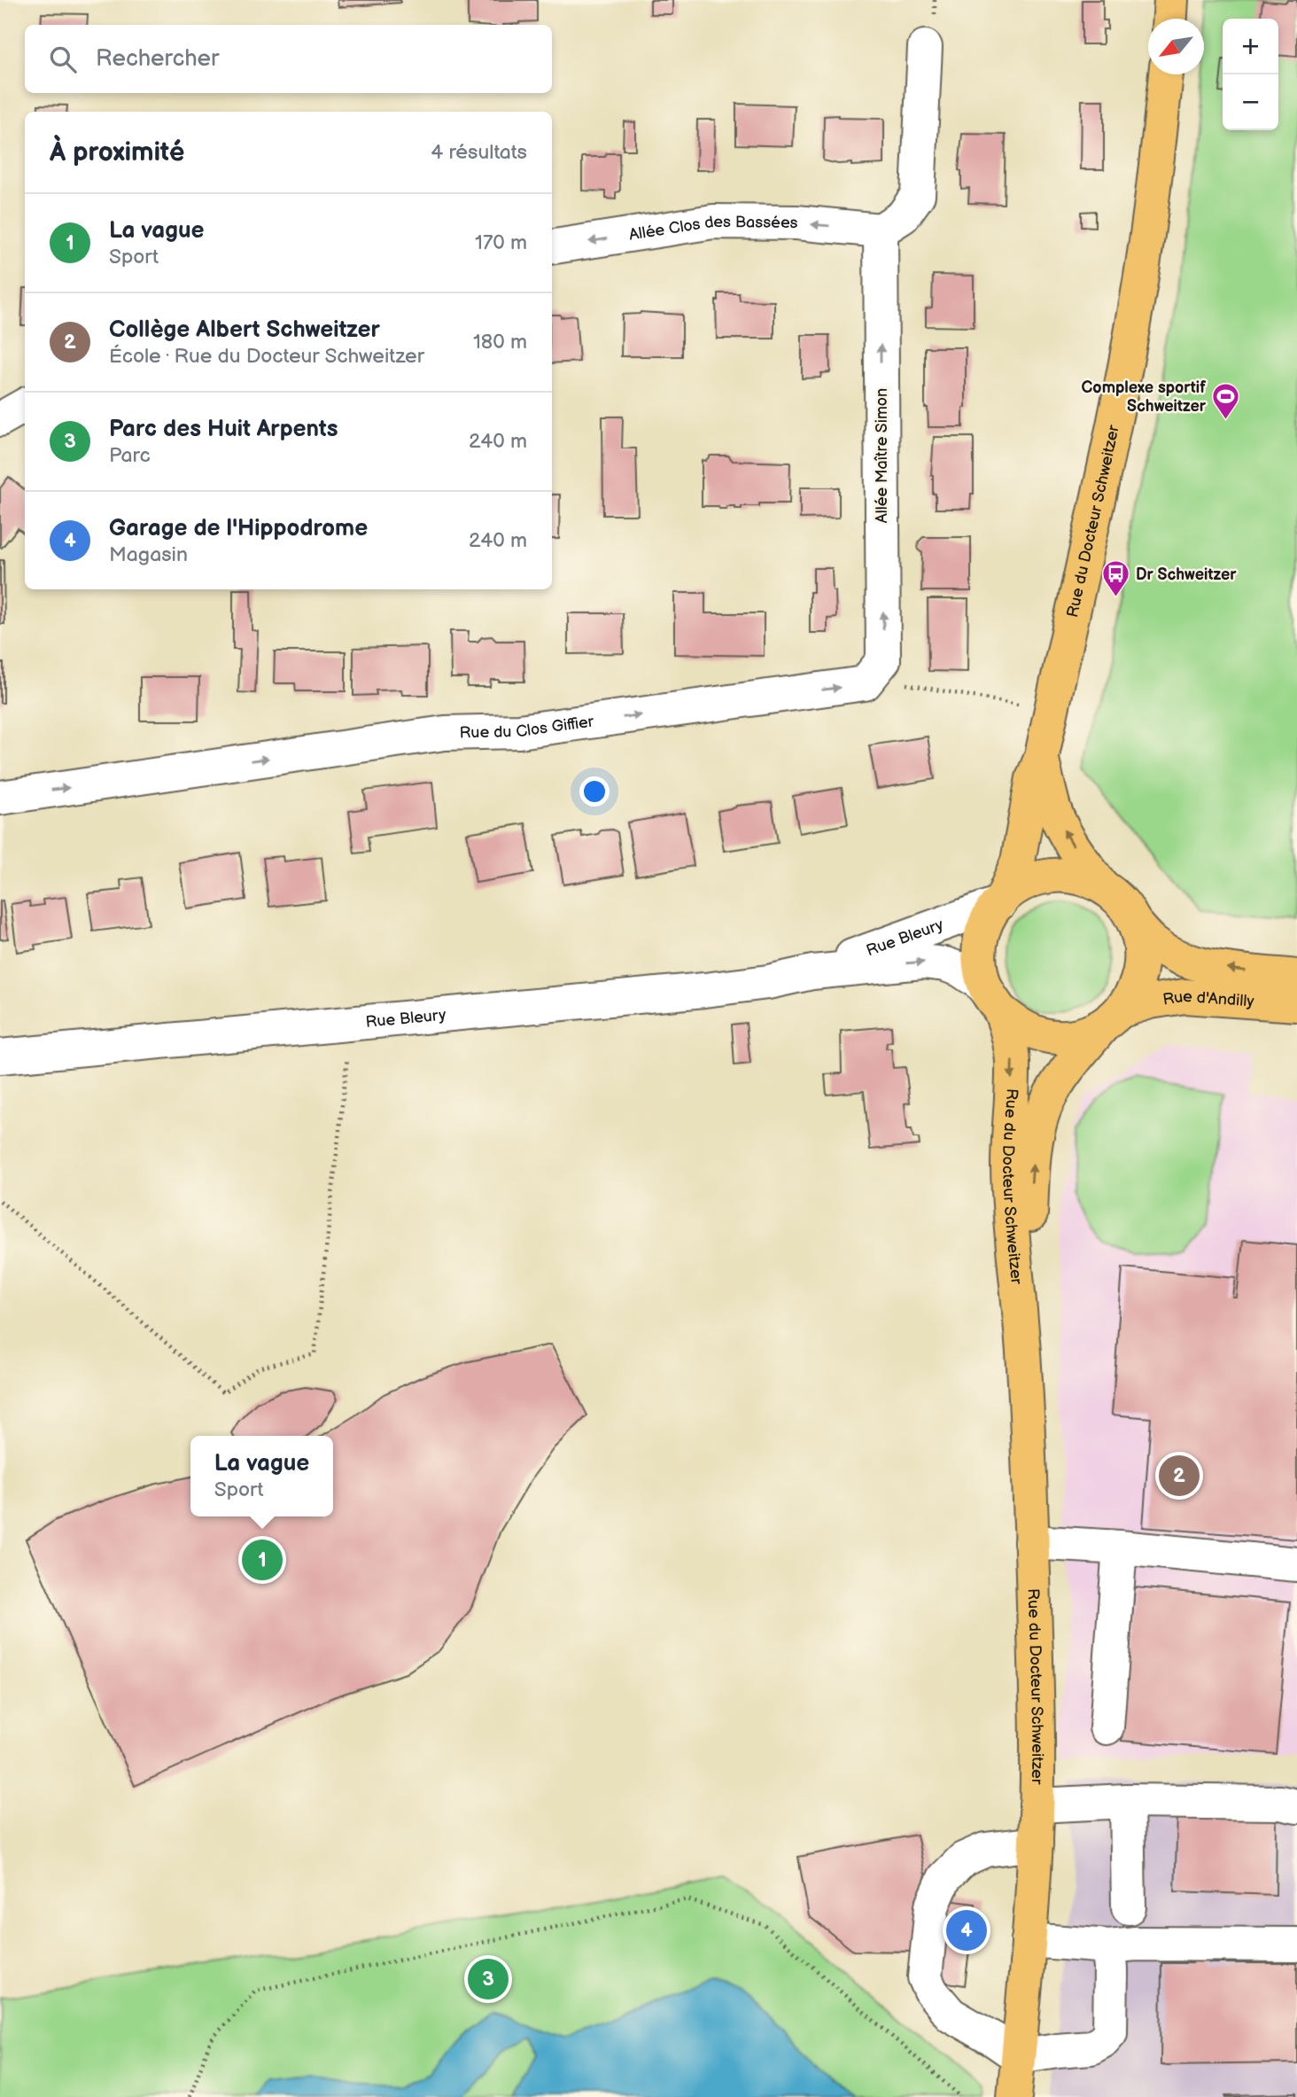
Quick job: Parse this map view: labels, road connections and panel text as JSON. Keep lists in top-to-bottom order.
{
  "streets": {
    "main road": ["Rue du Docteur Schweitzer", "Rue d'Andilly"],
    "street": [
      "Allée Clos des Bassées",
      "Allée Maître Simon",
      "Rue du Clos Giffier",
      "Rue Bleury"
    ]
  },
  "crossings": [
    ["Allée Clos des Bassées", "Allée Maître Simon"],
    ["Allée Maître Simon", "Rue du Clos Giffier"],
    ["Rue du Docteur Schweitzer", "Rue Bleury"],
    ["Rue du Docteur Schweitzer", "Rue d'Andilly"],
    ["Rue Bleury", "Rue d'Andilly"]
  ],
  "one_way": ["Allée Clos des Bassées", "Allée Maître Simon", "Rue du Clos Giffier"],
  "places": {
    "sports": ["Complexe sportif Schweitzer"],
    "bus stop": ["Dr Schweitzer"]
  },
  "north": "bottom left",
  "page": {
    "map_buttons": ["+", "−"],
    "search": "Rechercher",
    "heading": ["À proximité", "4 résultats"],
    "list": [
      {
        "mark": "1",
        "name": "La vague",
        "note": "Sport",
        "value": "170 m"
      },
      {
        "mark": "2",
        "name": "Collège Albert Schweitzer",
        "note": "École · Rue du Docteur Schweitzer",
        "value": "180 m"
      },
      {
        "mark": "3",
        "name": "Parc des Huit Arpents",
        "note": "Parc",
        "value": "240 m"
      },
      {
        "mark": "4",
        "name": "Garage de l'Hippodrome",
        "note": "Magasin",
        "value": "240 m"
      }
    ],
    "popup": ["La vague", "Sport"],
    "pins": [
      "2",
      "1",
      "4",
      "3"
    ]
  }
}
